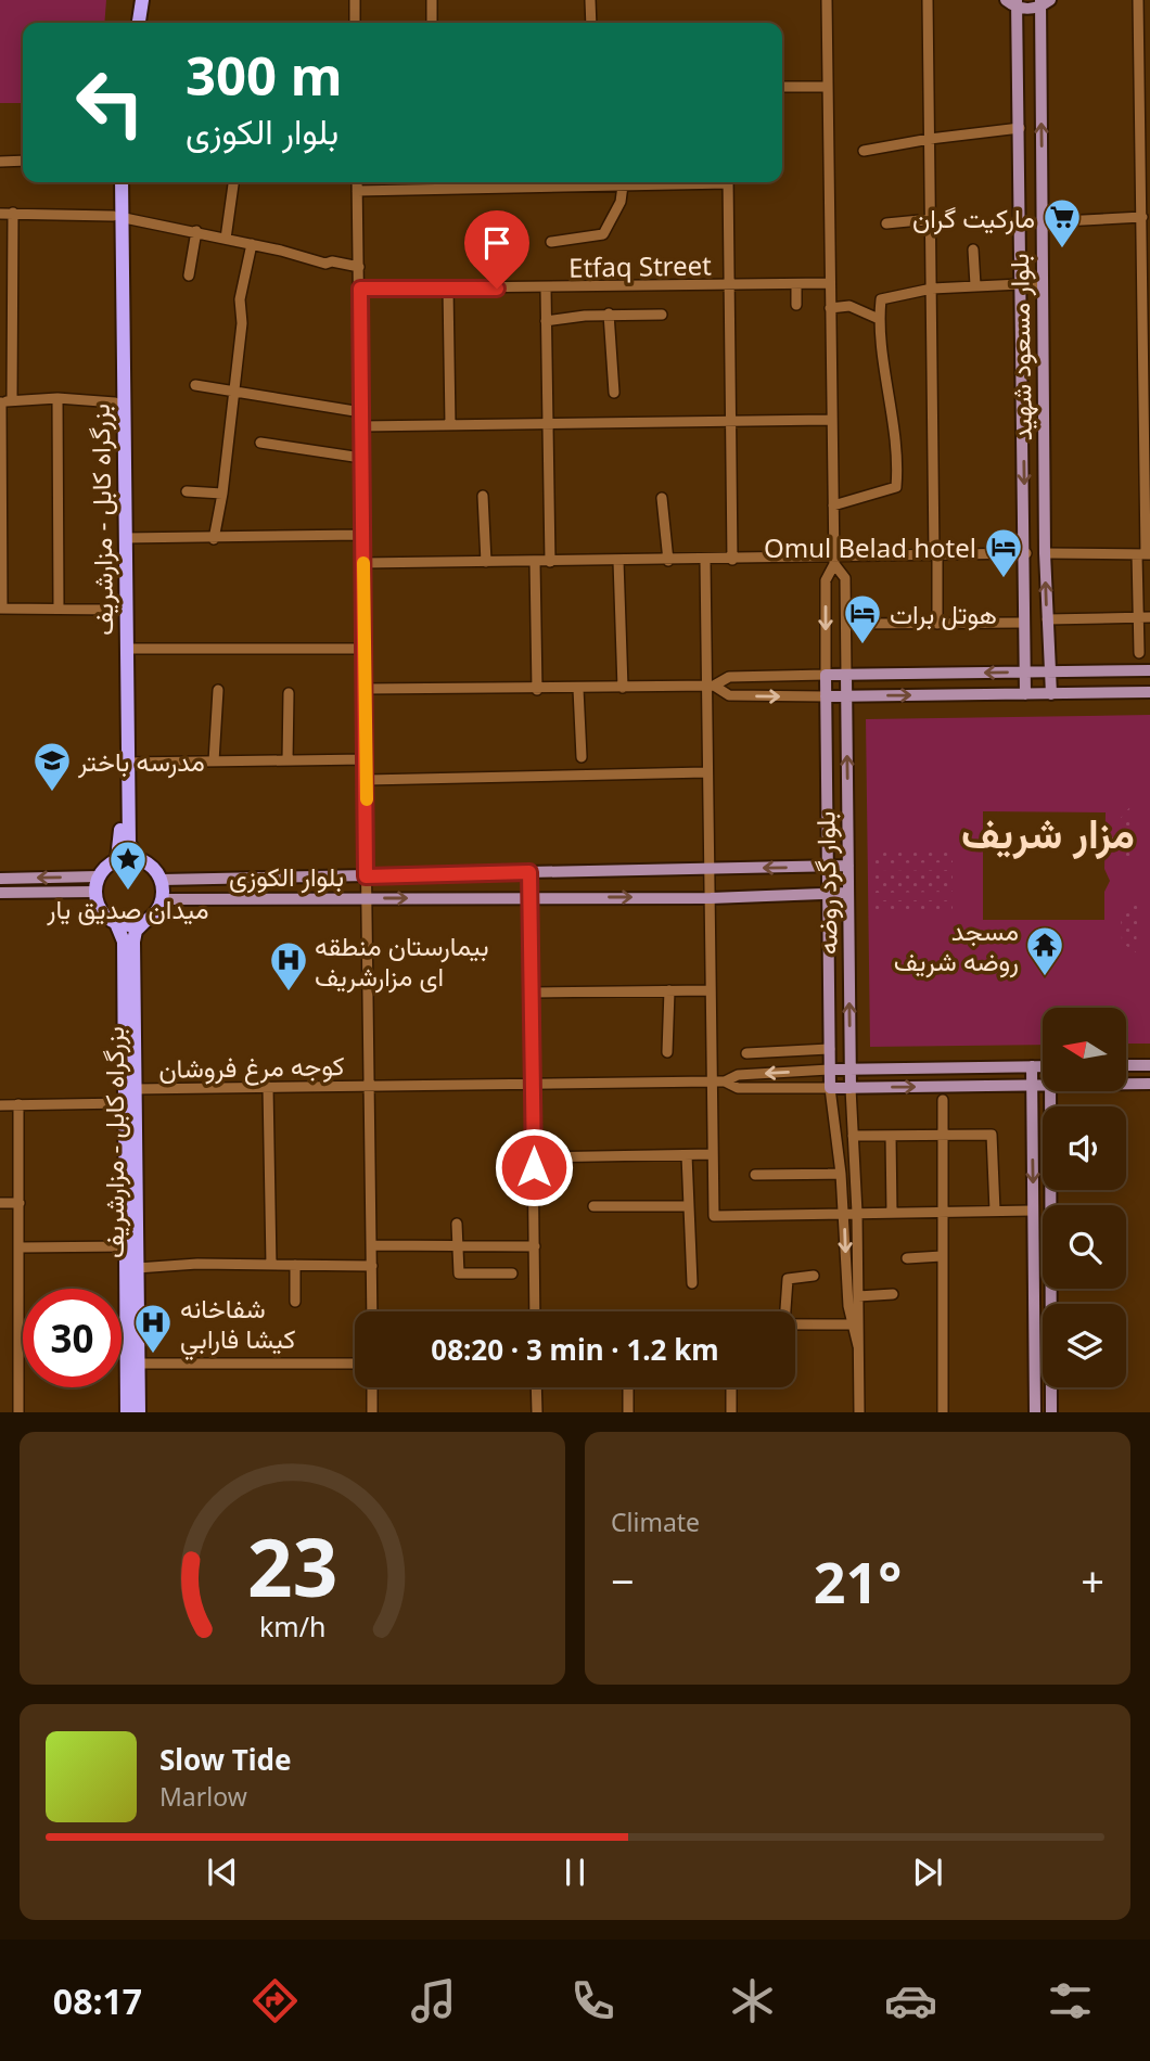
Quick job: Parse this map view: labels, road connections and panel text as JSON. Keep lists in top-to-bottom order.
{
  "streets": {
    "highway": ["بزرگراه کابل - مزارشریف"],
    "main road": ["بلوار مسعود شهید", "بلوار الکوزی", "بلوار گرد روضه"],
    "street": ["Etfaq Street", "كوجه مرغ فروشان"]
  },
  "crossings": [
    ["بزرگراه کابل - مزارشریف", "بلوار الکوزی"],
    ["بزرگراه کابل - مزارشریف", "كوجه مرغ فروشان"],
    ["بلوار الکوزی", "بلوار گرد روضه"]
  ],
  "districts": ["مزار شريف"],
  "places": {
    "supermarket": ["مارکیت گران"],
    "hotel": ["Omul Belad hotel", "هوتل برات"],
    "school or university": ["مدرسه باختر"],
    "place": ["میدان صدیق یار"],
    "temple": ["مسجد روضه شریف"],
    "hospital": ["بیمارستان منطقه ای مزارشریف", "شفاخانه كيشا فارابي"]
  },
  "north": "left",
  "page": {
    "turn": ["300 m", "بلوار الکوزی"],
    "limit": "30",
    "trip": "08:20 · 3 min · 1.2 km",
    "tile": "Climate",
    "heat": ["−", "21°", "+"],
    "song": ["Slow Tide", "Marlow"],
    "tabs": "08:17",
    "gauge": ["23", "km/h"]
  }
}
